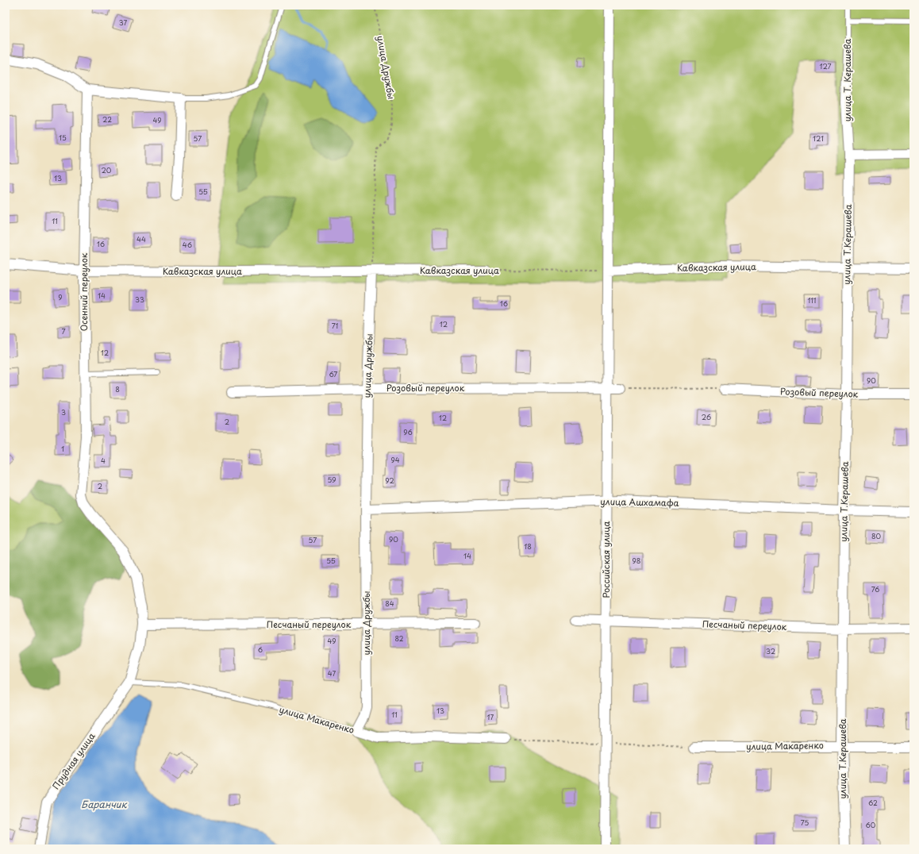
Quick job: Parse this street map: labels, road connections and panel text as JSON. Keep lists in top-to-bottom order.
{
  "streets": {
    "street": [
      "улица Дружбы",
      "улица Т. Керашева",
      "улица Т.Керашева",
      "Кавказcкая улица",
      "Осенний переулок",
      "Розовый переулок",
      "улица Ашхамафа",
      "Российская улица",
      "Песчаный переулок",
      "улица Макаренко",
      "Прудная улица"
    ]
  },
  "crossings": [
    ["улица Дружбы", "Кавказcкая улица"],
    ["улица Дружбы", "Розовый переулок"],
    ["улица Дружбы", "улица Ашхамафа"],
    ["улица Дружбы", "Песчаный переулок"],
    ["улица Дружбы", "улица Макаренко"],
    ["улица Т. Керашева", "улица Т.Керашева"],
    ["улица Т.Керашева", "Кавказcкая улица"],
    ["улица Т.Керашева", "Розовый переулок"],
    ["улица Т.Керашева", "улица Ашхамафа"],
    ["улица Т.Керашева", "Песчаный переулок"],
    ["улица Т.Керашева", "улица Макаренко"],
    ["Кавказcкая улица", "Осенний переулок"],
    ["Кавказcкая улица", "Российская улица"],
    ["Осенний переулок", "Прудная улица"],
    ["Розовый переулок", "Российская улица"],
    ["улица Ашхамафа", "Российская улица"],
    ["Российская улица", "Песчаный переулок"],
    ["Песчаный переулок", "Прудная улица"],
    ["улица Макаренко", "Прудная улица"]
  ],
  "water": ["Баранчик"],
  "house_numbers": [
    "37",
    "127",
    "22",
    "49",
    "15",
    "57",
    "121",
    "20",
    "13",
    "55",
    "11",
    "44",
    "16",
    "46",
    "14",
    "9",
    "33",
    "111",
    "16",
    "12",
    "71",
    "7",
    "12",
    "67",
    "90",
    "8",
    "3",
    "26",
    "12",
    "2",
    "96",
    "1",
    "94",
    "4",
    "59",
    "92",
    "2",
    "80",
    "90",
    "57",
    "18",
    "14",
    "55",
    "98",
    "76",
    "84",
    "82",
    "49",
    "6",
    "32",
    "47",
    "13",
    "11",
    "17",
    "62",
    "75",
    "60"
  ]
}
